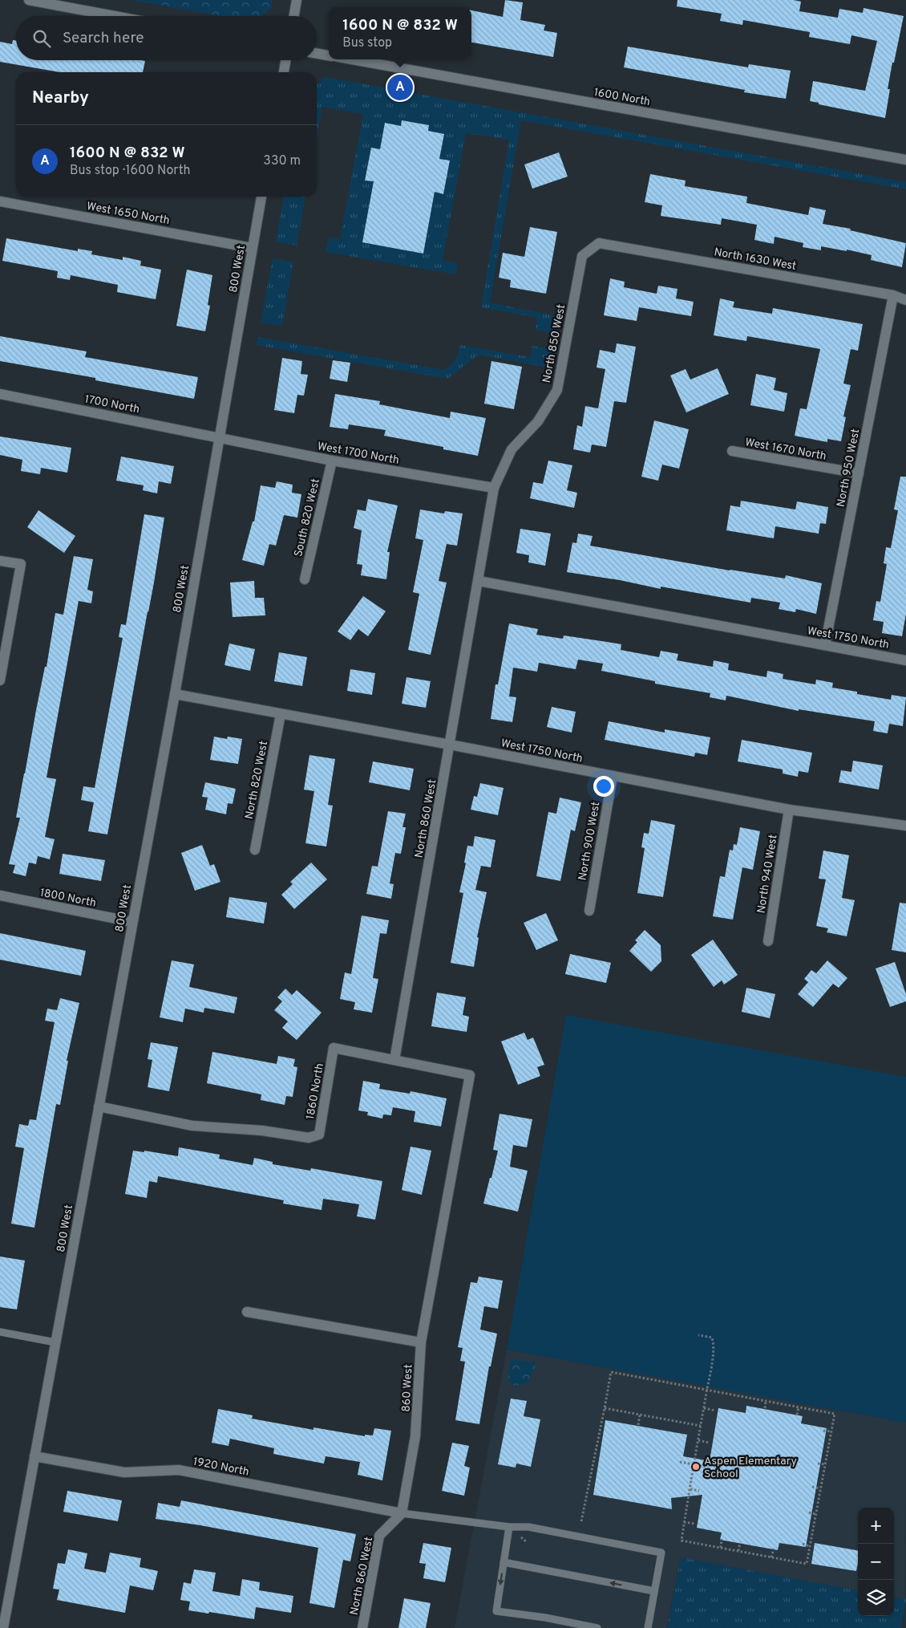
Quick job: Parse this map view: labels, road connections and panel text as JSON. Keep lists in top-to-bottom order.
{
  "streets": {
    "street": [
      "1600 North",
      "West 1650 North",
      "North 1630 West",
      "800 West",
      "North 850 West",
      "1700 North",
      "West 1670 North",
      "West 1700 North",
      "North 950 West",
      "South 820 West",
      "West 1750 North",
      "North 820 West",
      "North 860 West",
      "North 900 West",
      "North 940 West",
      "1800 North",
      "1860 North",
      "860 West",
      "1920 North"
    ]
  },
  "crossings": [
    ["West 1650 North", "800 West"],
    ["North 1630 West", "North 850 West"],
    ["North 1630 West", "North 950 West"],
    ["800 West", "1700 North"],
    ["800 West", "West 1700 North"],
    ["800 West", "West 1750 North"],
    ["800 West", "1800 North"],
    ["800 West", "1860 North"],
    ["800 West", "1920 North"],
    ["North 850 West", "West 1700 North"],
    ["North 850 West", "West 1750 North"],
    ["North 850 West", "North 860 West"],
    ["1700 North", "West 1700 North"],
    ["West 1670 North", "North 950 West"],
    ["West 1700 North", "South 820 West"],
    ["North 950 West", "West 1750 North"],
    ["West 1750 North", "North 820 West"],
    ["West 1750 North", "North 860 West"],
    ["West 1750 North", "North 900 West"],
    ["West 1750 North", "North 940 West"],
    ["North 860 West", "1860 North"],
    ["North 860 West", "860 West"],
    ["North 860 West", "1920 North"],
    ["1860 North", "860 West"],
    ["860 West", "1920 North"]
  ],
  "places": ["Aspen Elementary School"],
  "page": {
    "popup": ["1600 N @ 832 W", "Bus stop"],
    "search": "Search here",
    "heading": "Nearby",
    "pins": "A",
    "list": [
      {
        "mark": "A",
        "name": "1600 N @ 832 W",
        "note": "Bus stop · 1600 North",
        "value": "330 m"
      }
    ],
    "map_buttons": ["+", "−"]
  }
}
